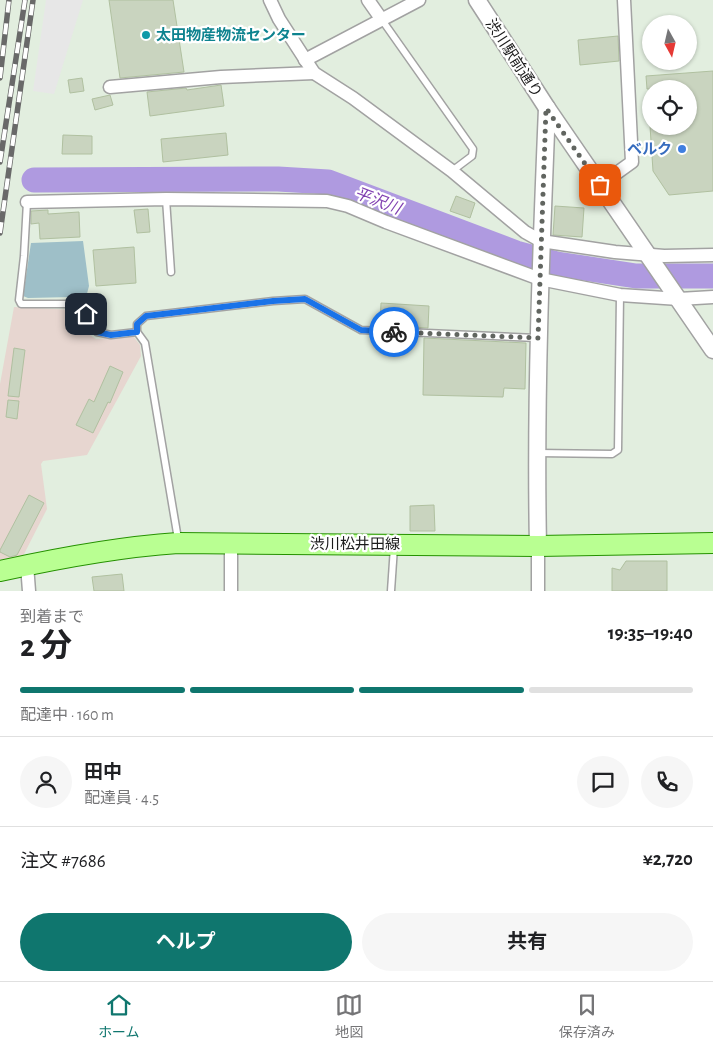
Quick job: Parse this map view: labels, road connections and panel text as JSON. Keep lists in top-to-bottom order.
{
  "streets": {
    "main road": ["渋川松井田線"],
    "street": ["渋川駅前通り"]
  },
  "water": ["平沢川"],
  "places": ["太田物産物流センター", "ベルク"],
  "north": "bottom",
  "page": {
    "heading": ["2 分", "到着まで", "19:35–19:40"],
    "panel": [
      "田中",
      "配達員 · 4.5",
      "注文 #7686",
      "¥2,720"
    ],
    "bar": "配達中 · 160 m",
    "buttons": ["ヘルプ", "共有"],
    "tabs": ["ホーム", "地図", "保存済み"]
  }
}
